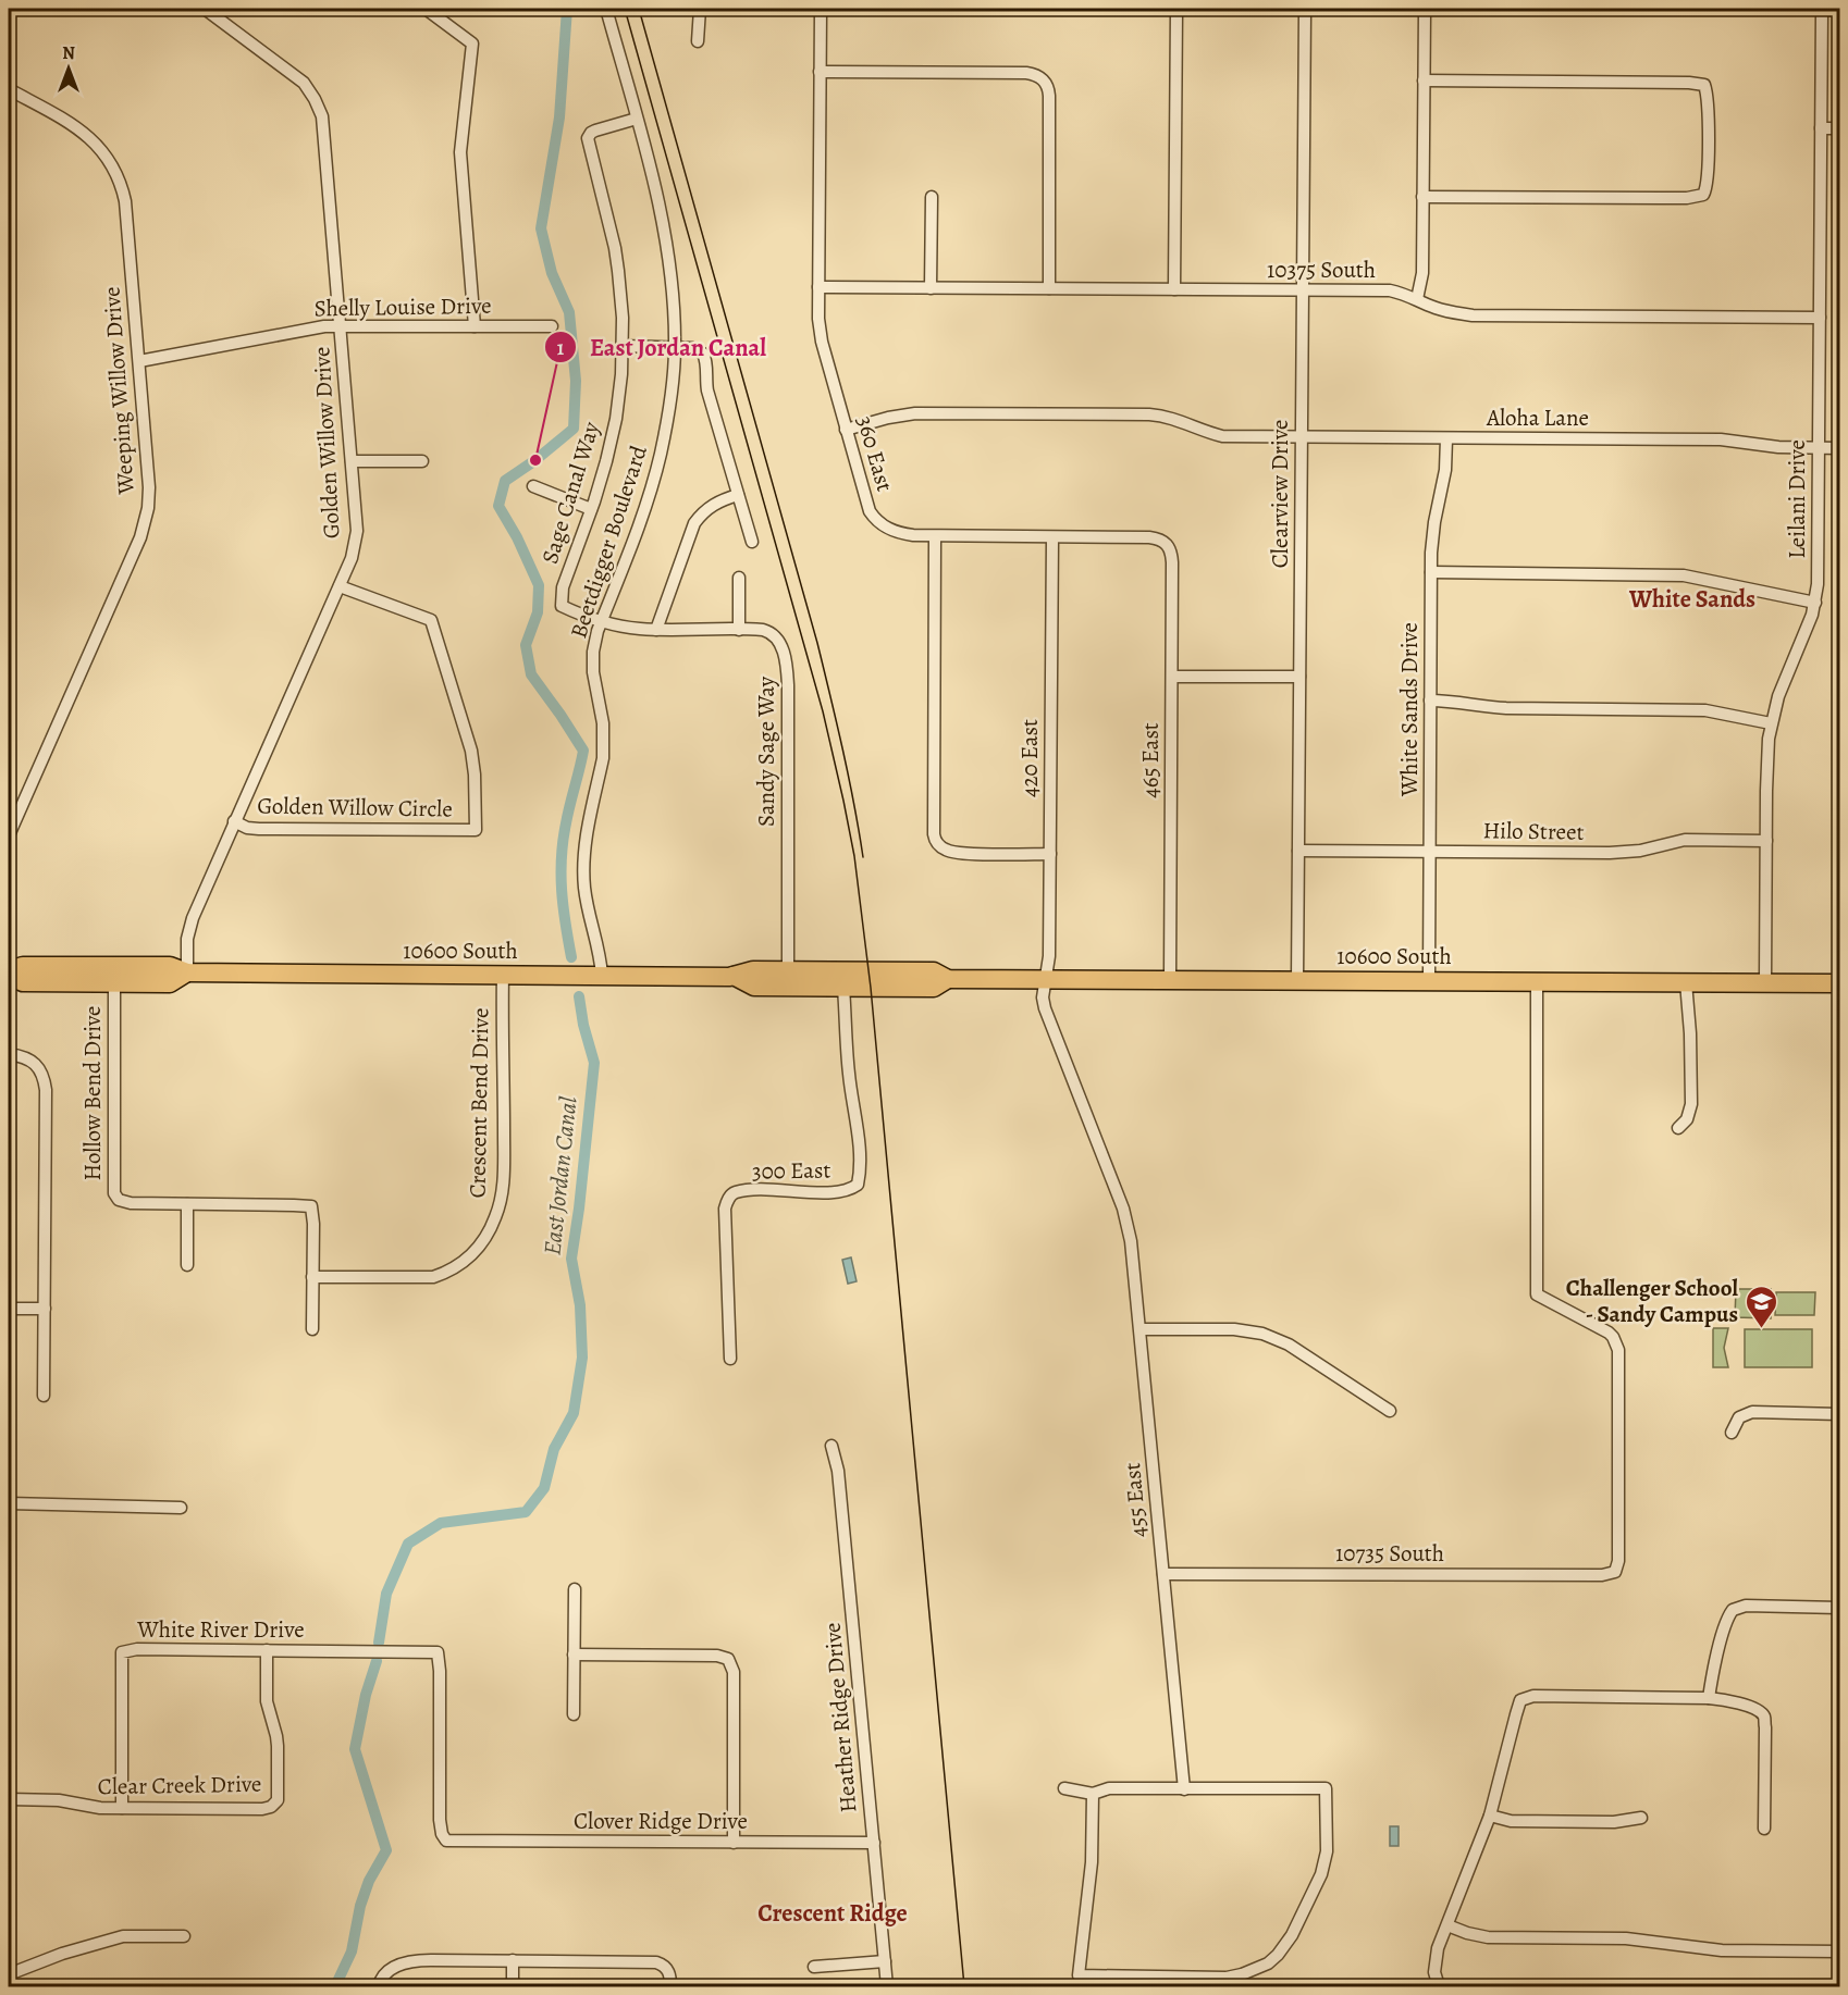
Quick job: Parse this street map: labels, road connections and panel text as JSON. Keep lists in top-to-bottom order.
{
  "streets": {
    "main road": ["10600 South"],
    "street": [
      "10375 South",
      "Shelly Louise Drive",
      "Weeping Willow Drive",
      "Aloha Lane",
      "Golden Willow Drive",
      "360 East",
      "Sage Canal Way",
      "Clearview Drive",
      "Leilani Drive",
      "Beetdigger Boulevard",
      "White Sands Drive",
      "Sandy Sage Way",
      "420 East",
      "465 East",
      "Golden Willow Circle",
      "Hilo Street",
      "Hollow Bend Drive",
      "Crescent Bend Drive",
      "300 East",
      "455 East",
      "10735 South",
      "White River Drive",
      "Heather Ridge Drive",
      "Clear Creek Drive",
      "Clover Ridge Drive"
    ]
  },
  "crossings": [
    ["10375 South", "360 East"],
    ["10375 South", "Clearview Drive"],
    ["10375 South", "Leilani Drive"],
    ["Shelly Louise Drive", "Weeping Willow Drive"],
    ["Shelly Louise Drive", "Golden Willow Drive"],
    ["Aloha Lane", "360 East"],
    ["Aloha Lane", "Clearview Drive"],
    ["Aloha Lane", "Leilani Drive"],
    ["Aloha Lane", "White Sands Drive"],
    ["Golden Willow Drive", "Golden Willow Circle"],
    ["Golden Willow Drive", "10600 South"],
    ["360 East", "420 East"],
    ["360 East", "465 East"],
    ["Sage Canal Way", "Beetdigger Boulevard"],
    ["Sage Canal Way", "Sandy Sage Way"],
    ["Clearview Drive", "Hilo Street"],
    ["Clearview Drive", "10600 South"],
    ["Leilani Drive", "Hilo Street"],
    ["Leilani Drive", "10600 South"],
    ["Beetdigger Boulevard", "Sandy Sage Way"],
    ["Beetdigger Boulevard", "10600 South"],
    ["White Sands Drive", "Hilo Street"],
    ["White Sands Drive", "10600 South"],
    ["Sandy Sage Way", "10600 South"],
    ["420 East", "10600 South"],
    ["420 East", "455 East"],
    ["465 East", "10600 South"],
    ["10600 South", "Hollow Bend Drive"],
    ["10600 South", "Crescent Bend Drive"],
    ["10600 South", "300 East"],
    ["10600 South", "10735 South"],
    ["Hollow Bend Drive", "Crescent Bend Drive"],
    ["455 East", "10735 South"],
    ["White River Drive", "Clear Creek Drive"],
    ["White River Drive", "Clover Ridge Drive"],
    ["Heather Ridge Drive", "Clover Ridge Drive"]
  ],
  "districts": ["White Sands", "Crescent Ridge"],
  "water": ["East Jordan Canal"],
  "places": {
    "other": ["East Jordan Canal"],
    "school or university": ["Challenger School - Sandy Campus"]
  },
  "north": "top"
}
